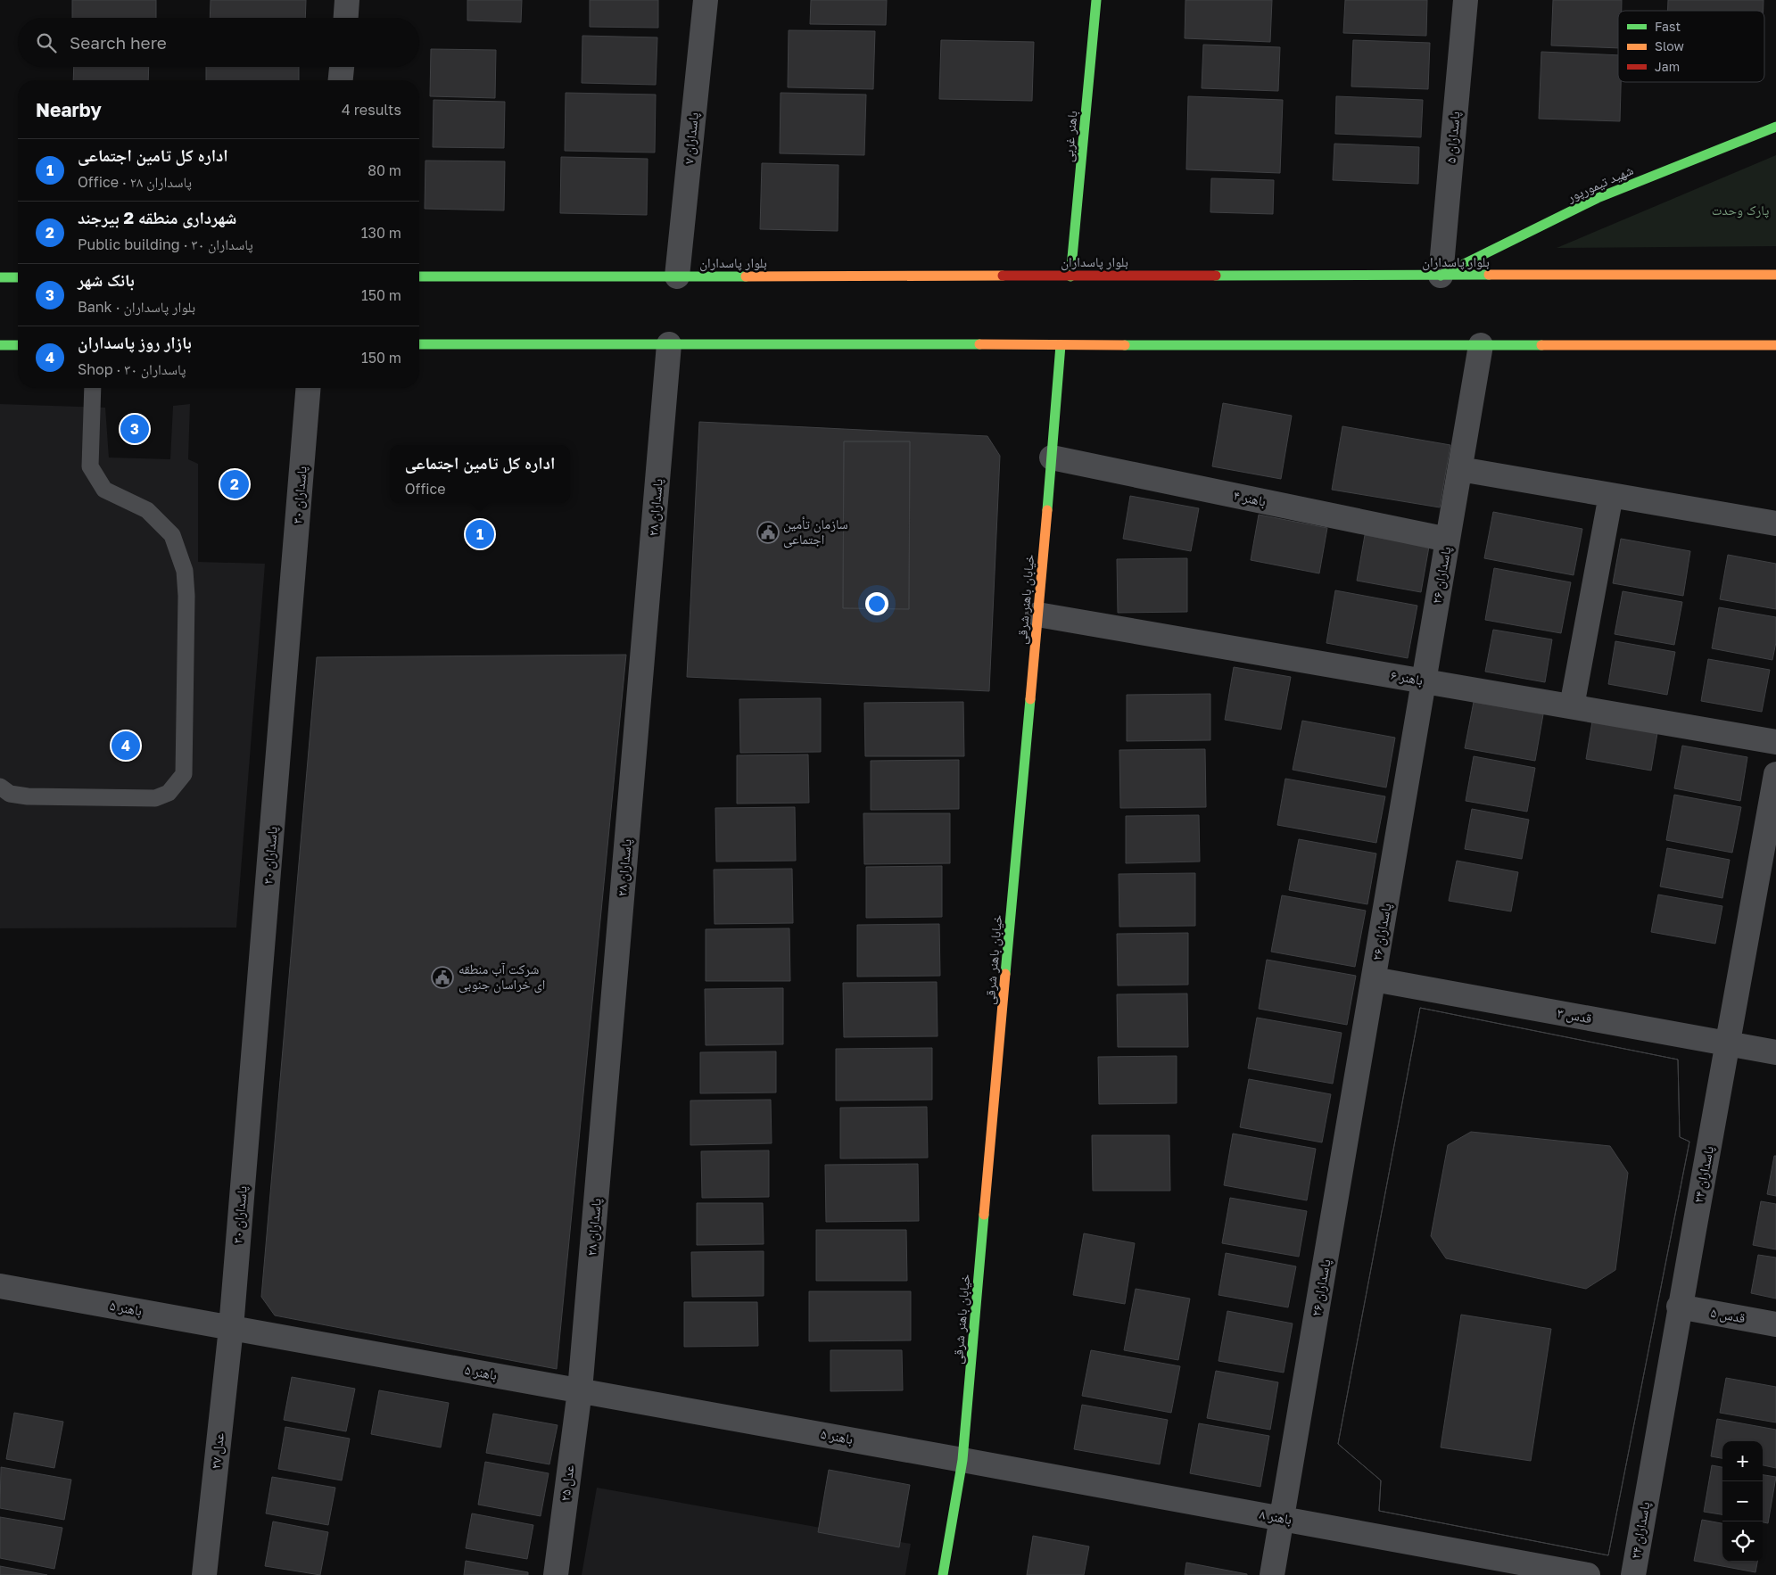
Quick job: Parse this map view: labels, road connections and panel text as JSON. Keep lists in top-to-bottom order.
{
  "streets": {
    "main road": [
      "باهنر غربی",
      "شهید تیمورپور",
      "بلوار پاسداران",
      "خیابان باهنر شرقی"
    ],
    "street": [
      "پاسداران ۵",
      "پاسداران ۷",
      "پاسداران ۳۰",
      "باهنر ۴",
      "پاسداران ۲۸",
      "پاسداران ۲۶",
      "باهنر ۶",
      "قدس ۳",
      "پاسداران ۲۴",
      "باهنر ۵",
      "قدس ۵",
      "عدل ۲۷",
      "عدل ۲۵",
      "باهنر ۸"
    ]
  },
  "crossings": [
    ["باهنر غربی", "بلوار پاسداران"],
    ["پاسداران ۵", "شهید تیمورپور"],
    ["پاسداران ۵", "بلوار پاسداران"],
    ["پاسداران ۷", "بلوار پاسداران"],
    ["شهید تیمورپور", "بلوار پاسداران"],
    ["پاسداران ۳۰", "باهنر ۵"],
    ["پاسداران ۳۰", "عدل ۲۷"],
    ["باهنر ۴", "پاسداران ۲۶"],
    ["باهنر ۴", "خیابان باهنر شرقی"],
    ["پاسداران ۲۸", "باهنر ۵"],
    ["پاسداران ۲۸", "عدل ۲۵"],
    ["پاسداران ۲۶", "باهنر ۶"],
    ["پاسداران ۲۶", "قدس ۳"],
    ["پاسداران ۲۶", "باهنر ۸"],
    ["خیابان باهنر شرقی", "باهنر ۶"],
    ["خیابان باهنر شرقی", "باهنر ۵"],
    ["خیابان باهنر شرقی", "باهنر ۸"],
    ["قدس ۳", "پاسداران ۲۴"],
    ["پاسداران ۲۴", "قدس ۵"],
    ["باهنر ۵", "عدل ۲۷"],
    ["باهنر ۵", "عدل ۲۵"],
    ["باهنر ۵", "باهنر ۸"]
  ],
  "parks": ["پارک وحدت"],
  "places": {
    "public building": ["سازمان تأمین اجتماعی", "شرکت آب منطقه ای خراسان جنوبی"]
  },
  "legend": ["Fast", "Slow", "Jam"],
  "page": {
    "search": "Search here",
    "heading": ["Nearby", "4 results"],
    "list": [
      {
        "mark": "1",
        "name": "اداره کل تامین اجتماعی",
        "note": "Office · پاسداران ۲۸",
        "value": "80 m"
      },
      {
        "mark": "2",
        "name": "شهرداری منطقه 2 بیرجند",
        "note": "Public building · پاسداران ۳۰",
        "value": "130 m"
      },
      {
        "mark": "3",
        "name": "بانک شهر",
        "note": "Bank · بلوار پاسداران",
        "value": "150 m"
      },
      {
        "mark": "4",
        "name": "بازار روز پاسداران",
        "note": "Shop · پاسداران ۳۰",
        "value": "150 m"
      }
    ],
    "pins": [
      "3",
      "2",
      "1",
      "4"
    ],
    "popup": ["اداره کل تامین اجتماعی", "Office"],
    "map_buttons": ["+", "−"]
  }
}
